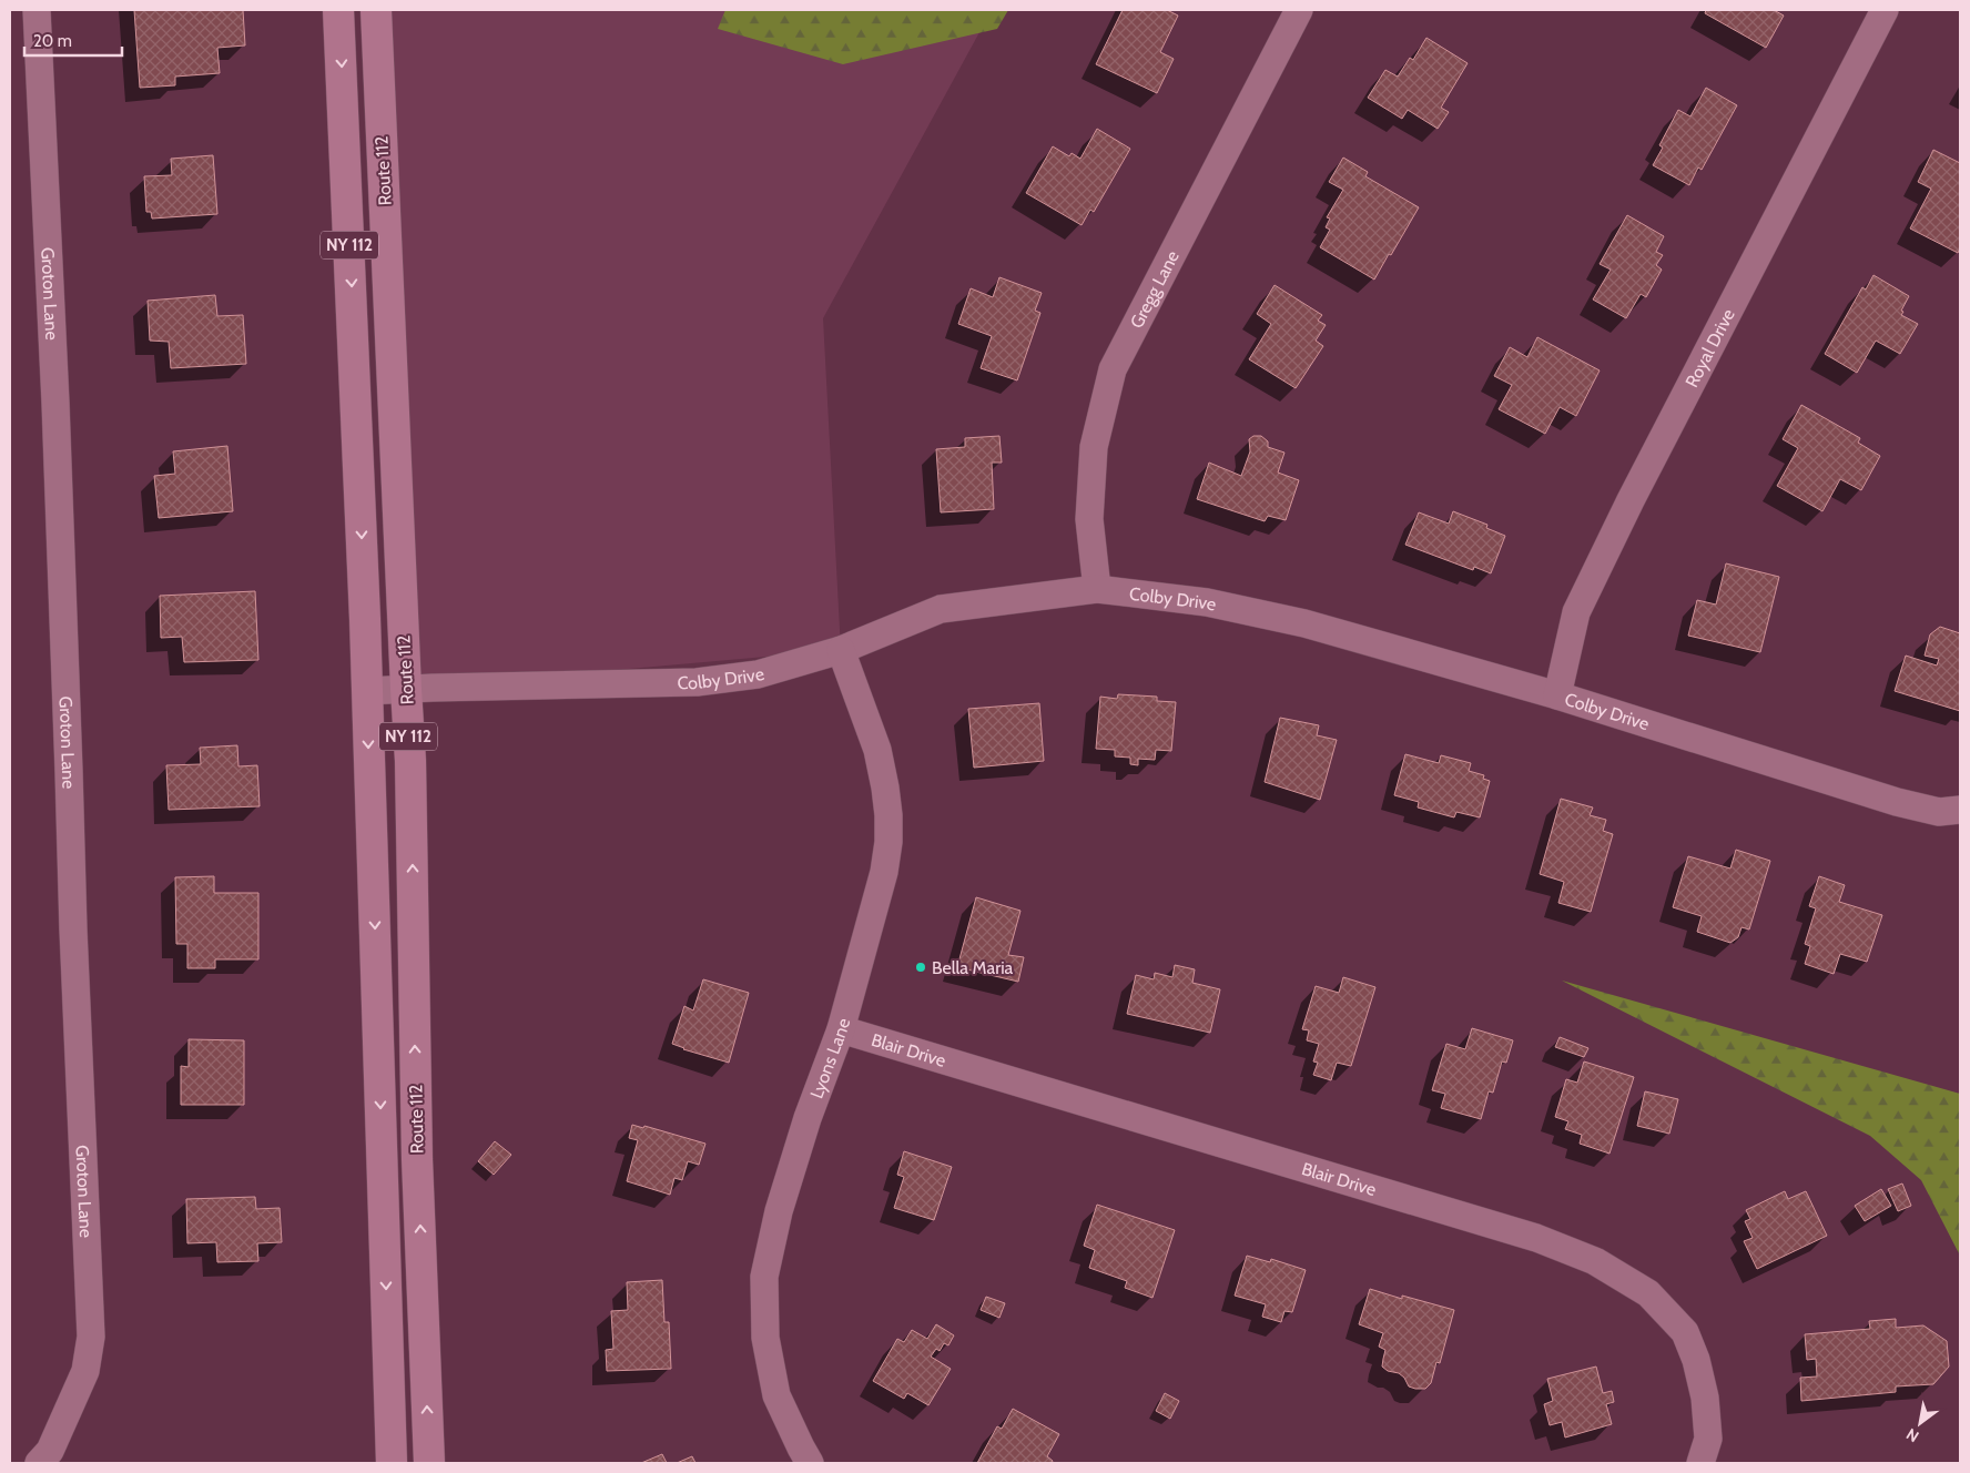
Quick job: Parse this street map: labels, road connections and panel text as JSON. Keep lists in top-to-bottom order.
{
  "streets": {
    "main road": ["Route 112", "NY 112"],
    "street": [
      "Gregg Lane",
      "Groton Lane",
      "Royal Drive",
      "Colby Drive",
      "Blair Drive",
      "Lyons Lane"
    ]
  },
  "crossings": [
    ["Route 112", "Colby Drive"],
    ["Gregg Lane", "Colby Drive"],
    ["Royal Drive", "Colby Drive"],
    ["Colby Drive", "Lyons Lane"],
    ["Blair Drive", "Lyons Lane"]
  ],
  "places": ["Bella Maria"],
  "scale_bar": "20 m",
  "north": "bottom left"
}
